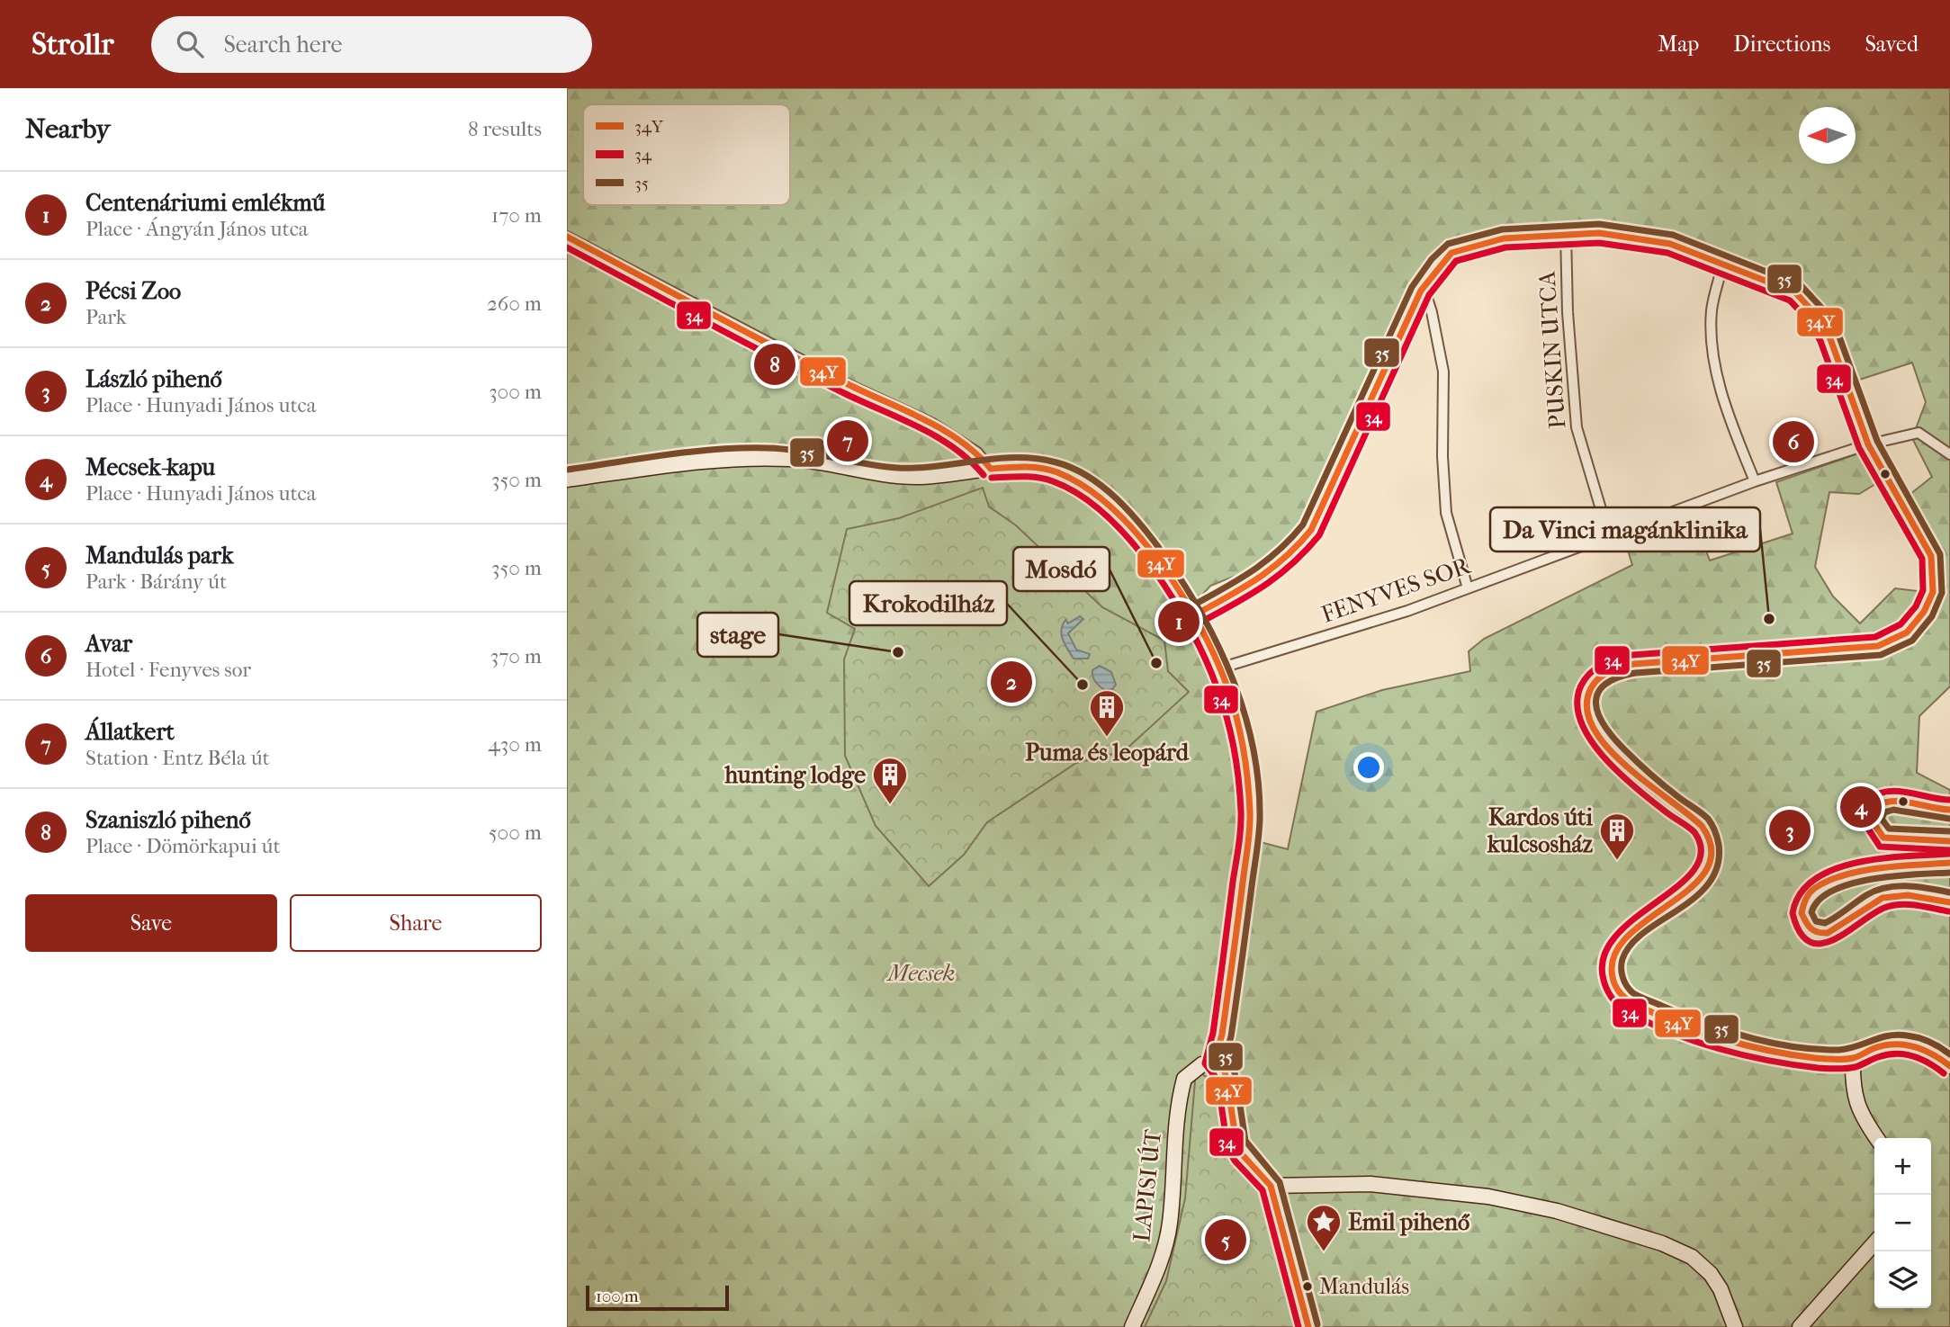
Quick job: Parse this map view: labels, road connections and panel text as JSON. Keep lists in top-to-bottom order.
{
  "streets": {
    "street": ["PUSKIN UTCA", "FENYVES SOR", "LAPISI ÚT"]
  },
  "crossings": [
    ["PUSKIN UTCA", "FENYVES SOR"]
  ],
  "parks": ["Mecsek"],
  "places": {
    "other": [
      "Da Vinci magánklinika",
      "stage",
      "Mosdó",
      "Krokodilház",
      "Mandulás"
    ],
    "building": ["Puma és leopárd", "hunting lodge", "Kardos úti kulcsosház"],
    "place": ["Emil pihenő"]
  },
  "lines": ["transit line 35", "transit line 34Y", "transit line 34"],
  "legend": ["34Y", "34", "35"],
  "scale_bar": "100 m",
  "north": "left",
  "page": {
    "header": "Strollr",
    "search": "Search here",
    "nav": ["Map", "Directions", "Saved"],
    "heading": ["Nearby", "8 results"],
    "list": [
      {
        "mark": "1",
        "name": "Centenáriumi emlékmű",
        "note": "Place · Ángyán János utca",
        "value": "170 m"
      },
      {
        "mark": "2",
        "name": "Pécsi Zoo",
        "note": "Park",
        "value": "260 m"
      },
      {
        "mark": "3",
        "name": "László pihenő",
        "note": "Place · Hunyadi János utca",
        "value": "300 m"
      },
      {
        "mark": "4",
        "name": "Mecsek-kapu",
        "note": "Place · Hunyadi János utca",
        "value": "350 m"
      },
      {
        "mark": "5",
        "name": "Mandulás park",
        "note": "Park · Bárány út",
        "value": "350 m"
      },
      {
        "mark": "6",
        "name": "Avar",
        "note": "Hotel · Fenyves sor",
        "value": "370 m"
      },
      {
        "mark": "7",
        "name": "Állatkert",
        "note": "Station · Entz Béla út",
        "value": "430 m"
      },
      {
        "mark": "8",
        "name": "Szaniszló pihenő",
        "note": "Place · Dömörkapui út",
        "value": "500 m"
      }
    ],
    "pins": [
      "8",
      "7",
      "6",
      "1",
      "2",
      "4",
      "3",
      "5"
    ],
    "buttons": ["Save", "Share"],
    "map_buttons": ["+", "−"],
    "scale": "100 m"
  }
}
